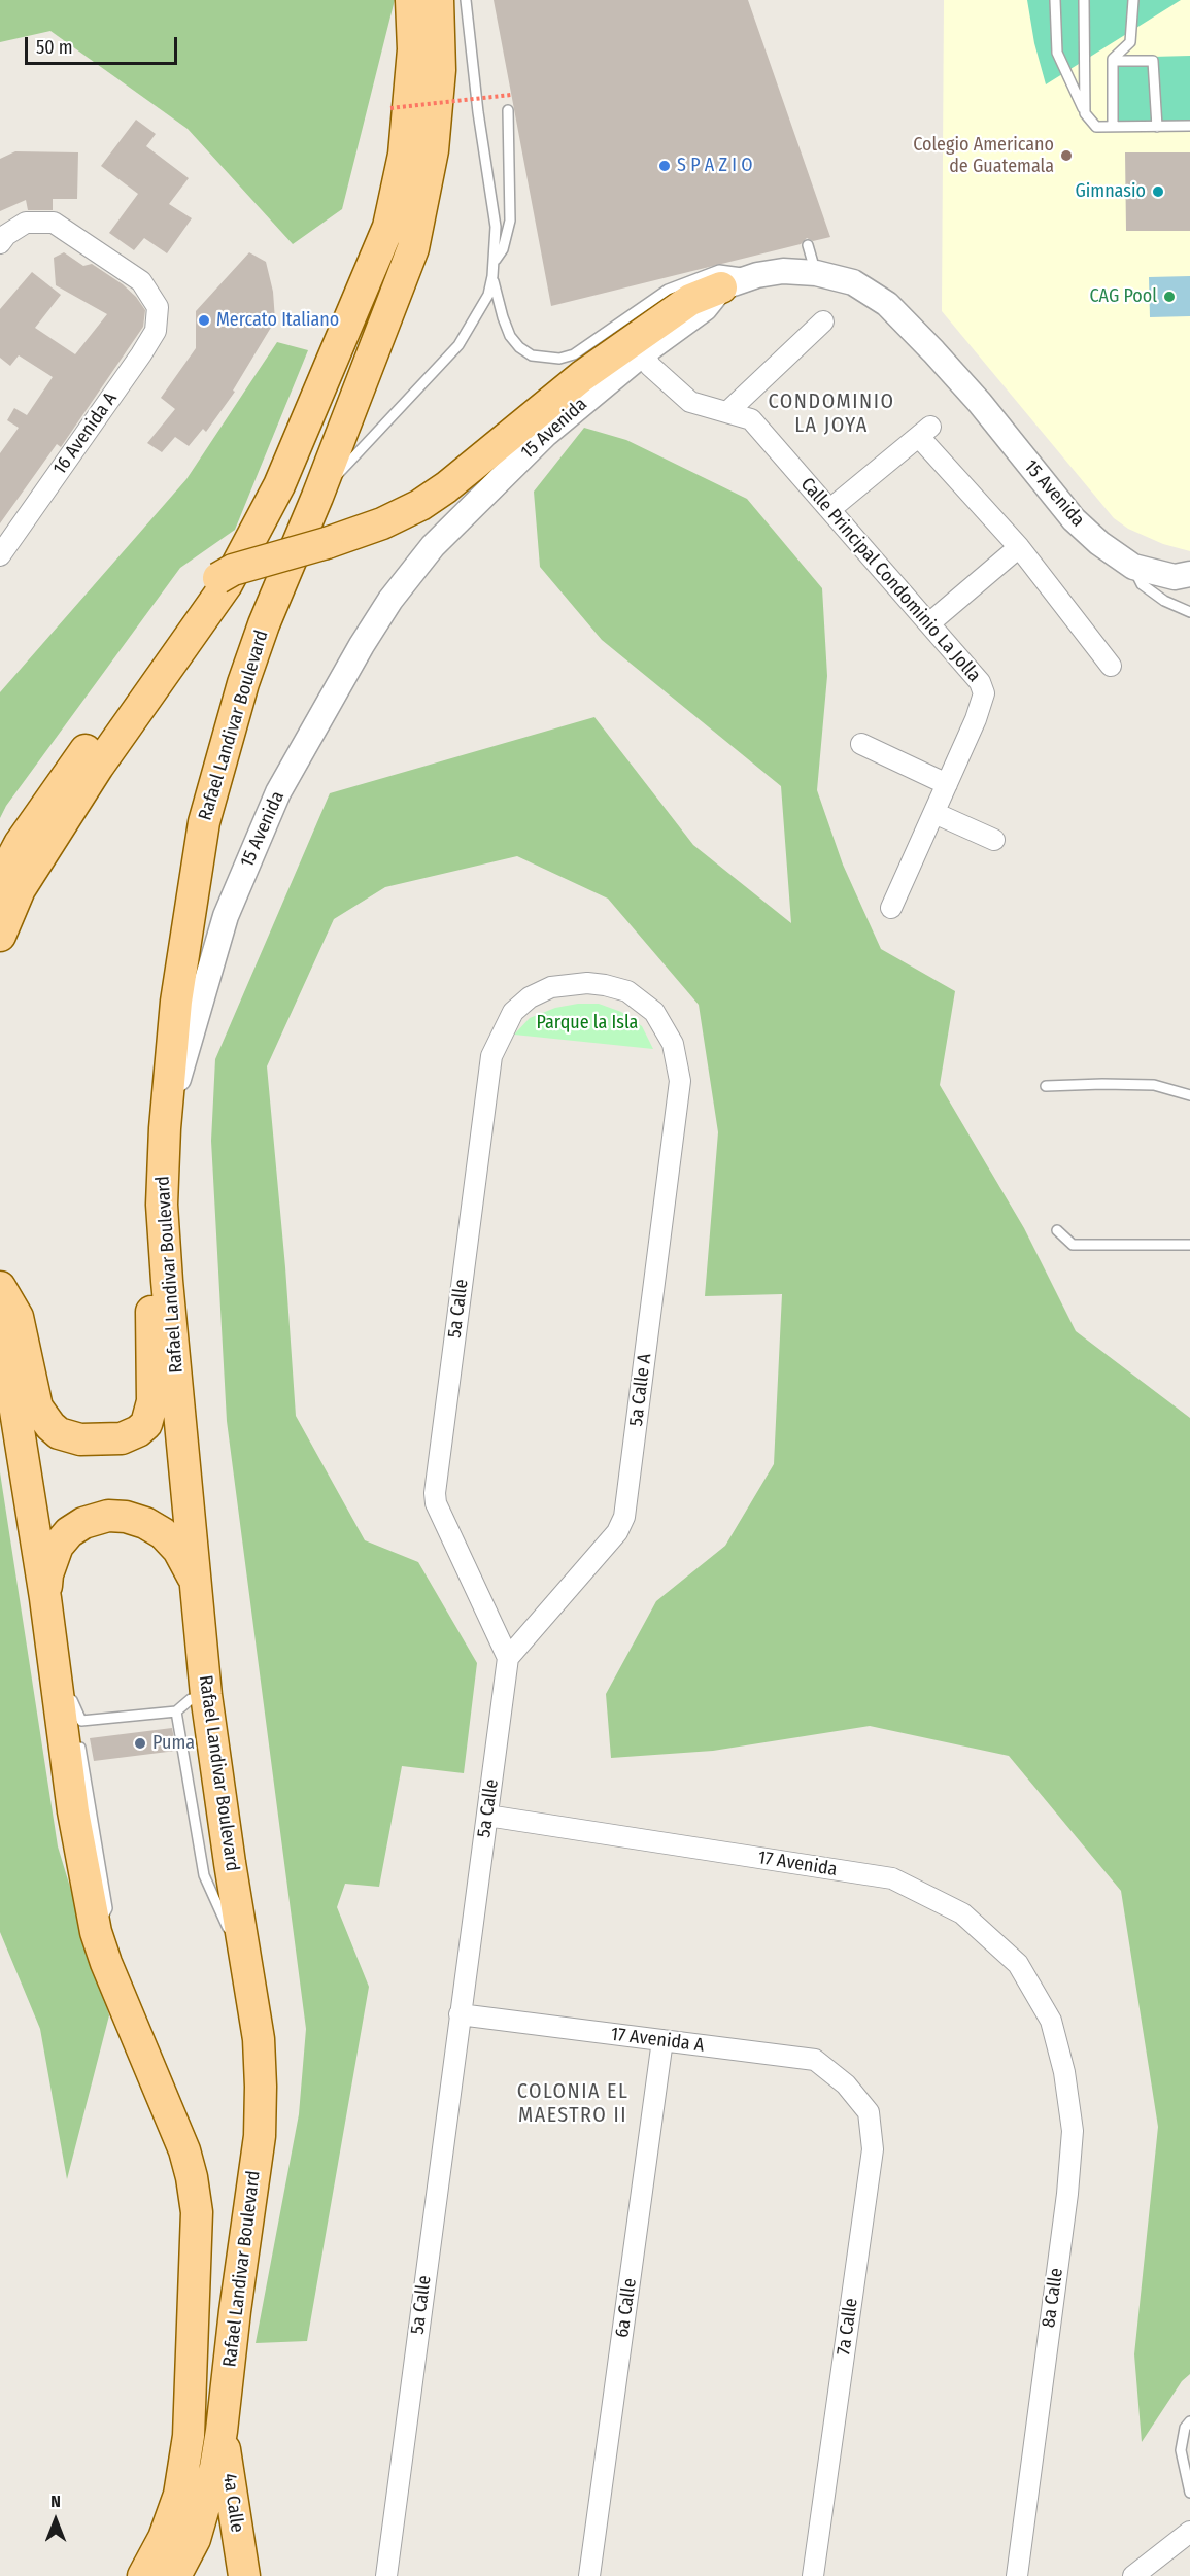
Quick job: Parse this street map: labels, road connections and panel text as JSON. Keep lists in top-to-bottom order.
{
  "streets": {
    "main road": ["Rafael Landivar Boulevard", "4a Calle"],
    "street": [
      "15 Avenida",
      "16 Avenida A",
      "Calle Principal Condominio La Jolla",
      "5a Calle",
      "5a Calle A",
      "17 Avenida",
      "17 Avenida A",
      "8a Calle",
      "6a Calle",
      "7a Calle"
    ]
  },
  "crossings": [
    ["15 Avenida", "Calle Principal Condominio La Jolla"],
    ["15 Avenida", "Rafael Landivar Boulevard"],
    ["Rafael Landivar Boulevard", "4a Calle"],
    ["5a Calle", "5a Calle A"],
    ["5a Calle", "17 Avenida"],
    ["5a Calle", "17 Avenida A"],
    ["17 Avenida", "8a Calle"],
    ["17 Avenida A", "6a Calle"],
    ["17 Avenida A", "7a Calle"]
  ],
  "districts": ["CONDOMINIO LA JOYA", "COLONIA EL MAESTRO II"],
  "parks": ["Parque la Isla"],
  "places": [
    "Colegio Americano de Guatemala",
    "S P A Z I O",
    "Gimnasio",
    "CAG Pool",
    "Mercato Italiano",
    "Puma"
  ],
  "scale_bar": "50 m",
  "north": "top"
}
